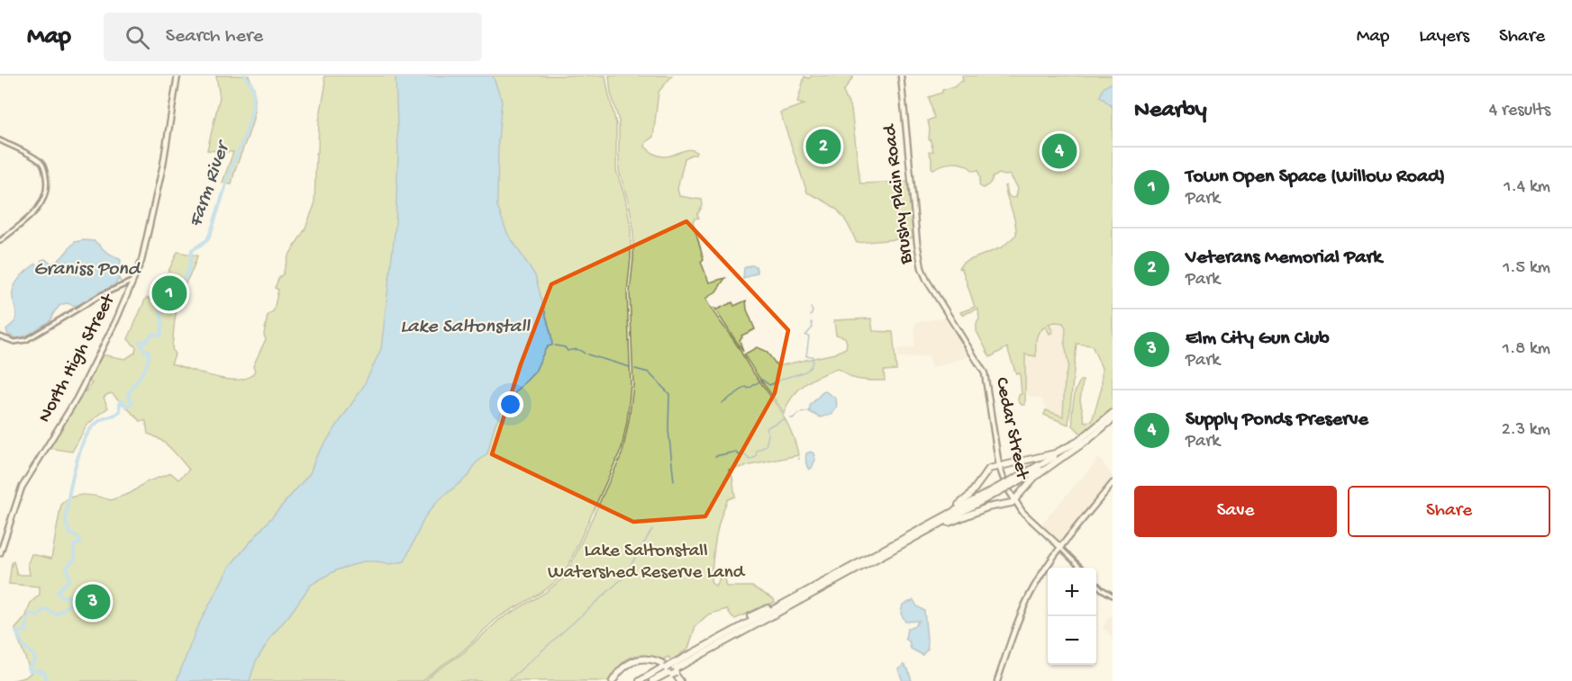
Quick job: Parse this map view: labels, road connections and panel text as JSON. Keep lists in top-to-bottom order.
{
  "streets": {
    "main road": ["Brushy Plain Road", "North High Street", "Cedar Street"]
  },
  "crossings": [
    ["Brushy Plain Road", "Cedar Street"]
  ],
  "water": ["Farm River", "Graniss Pond", "Lake Saltonstall"],
  "parks": ["Lake Saltonstall Watershed Reserve Land"],
  "page": {
    "header": "Map",
    "search": "Search here",
    "nav": ["Map", "Layers", "Share"],
    "heading": ["Nearby", "4 results"],
    "pins": [
      "2",
      "4",
      "1",
      "3"
    ],
    "list": [
      {
        "mark": "1",
        "name": "Town Open Space (Willow Road)",
        "note": "Park",
        "value": "1.4 km"
      },
      {
        "mark": "2",
        "name": "Veterans Memorial Park",
        "note": "Park",
        "value": "1.5 km"
      },
      {
        "mark": "3",
        "name": "Elm City Gun Club",
        "note": "Park",
        "value": "1.8 km"
      },
      {
        "mark": "4",
        "name": "Supply Ponds Preserve",
        "note": "Park",
        "value": "2.3 km"
      }
    ],
    "buttons": ["Save", "Share"],
    "map_buttons": ["+", "−"]
  }
}
